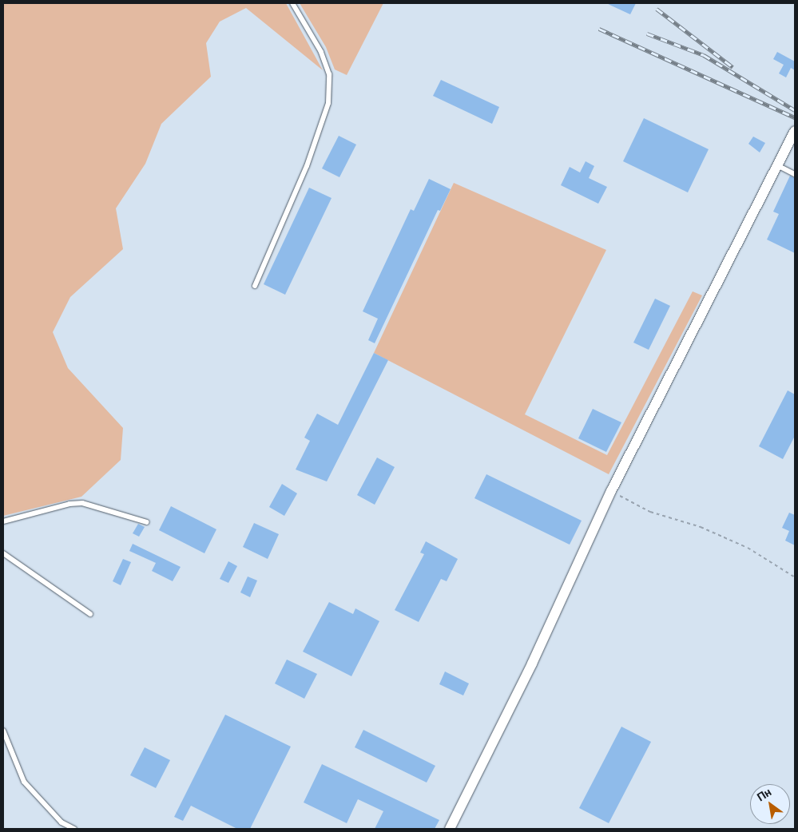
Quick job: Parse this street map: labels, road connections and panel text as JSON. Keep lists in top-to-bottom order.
{
  "north": "top left"
}
